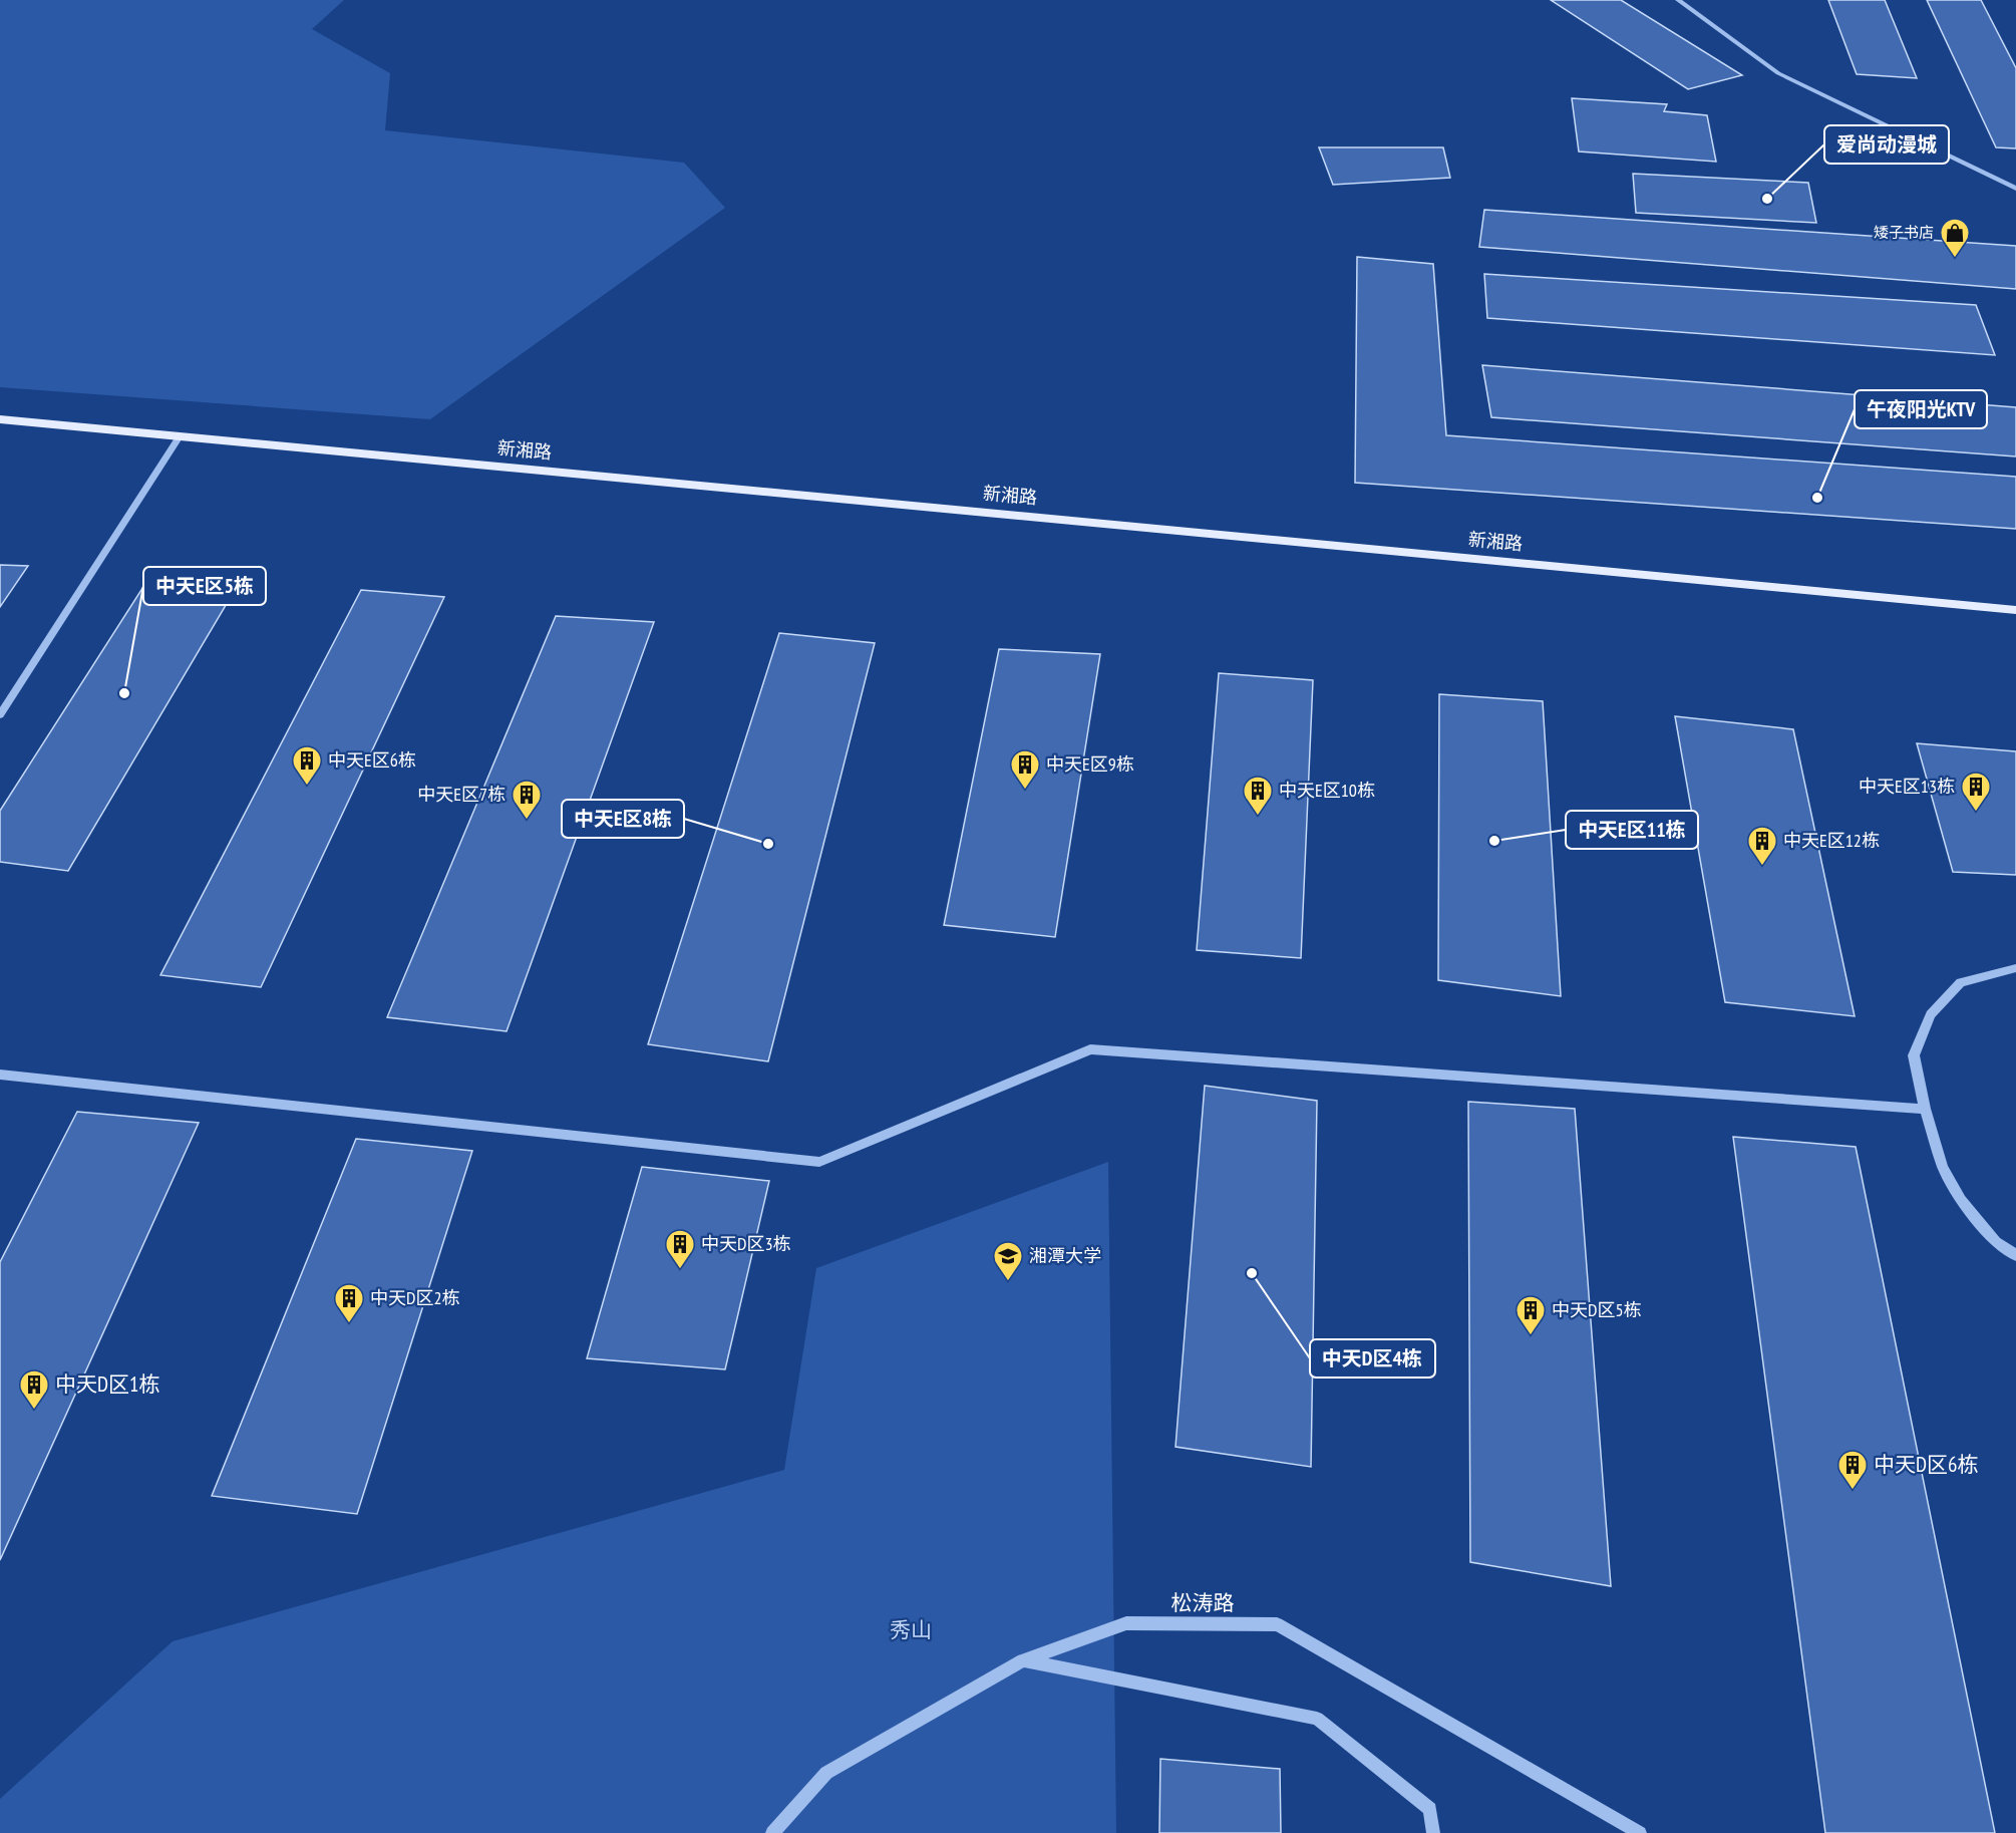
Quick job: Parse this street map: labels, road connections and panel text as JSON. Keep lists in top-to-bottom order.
{
  "streets": {
    "main road": ["新湘路"],
    "street": ["松涛路"]
  },
  "parks": ["秀山"],
  "places": {
    "other": [
      "爱尚动漫城",
      "午夜阳光KTV",
      "中天E区5栋",
      "中天E区11栋",
      "中天E区8栋",
      "中天D区4栋"
    ],
    "shop": ["矮子书店"],
    "building": [
      "中天E区6栋",
      "中天E区9栋",
      "中天E区13栋",
      "中天E区10栋",
      "中天E区7栋",
      "中天E区12栋",
      "中天D区3栋",
      "中天D区2栋",
      "中天D区5栋",
      "中天D区1栋",
      "中天D区6栋"
    ],
    "school or university": ["湘潭大学"]
  }
}
